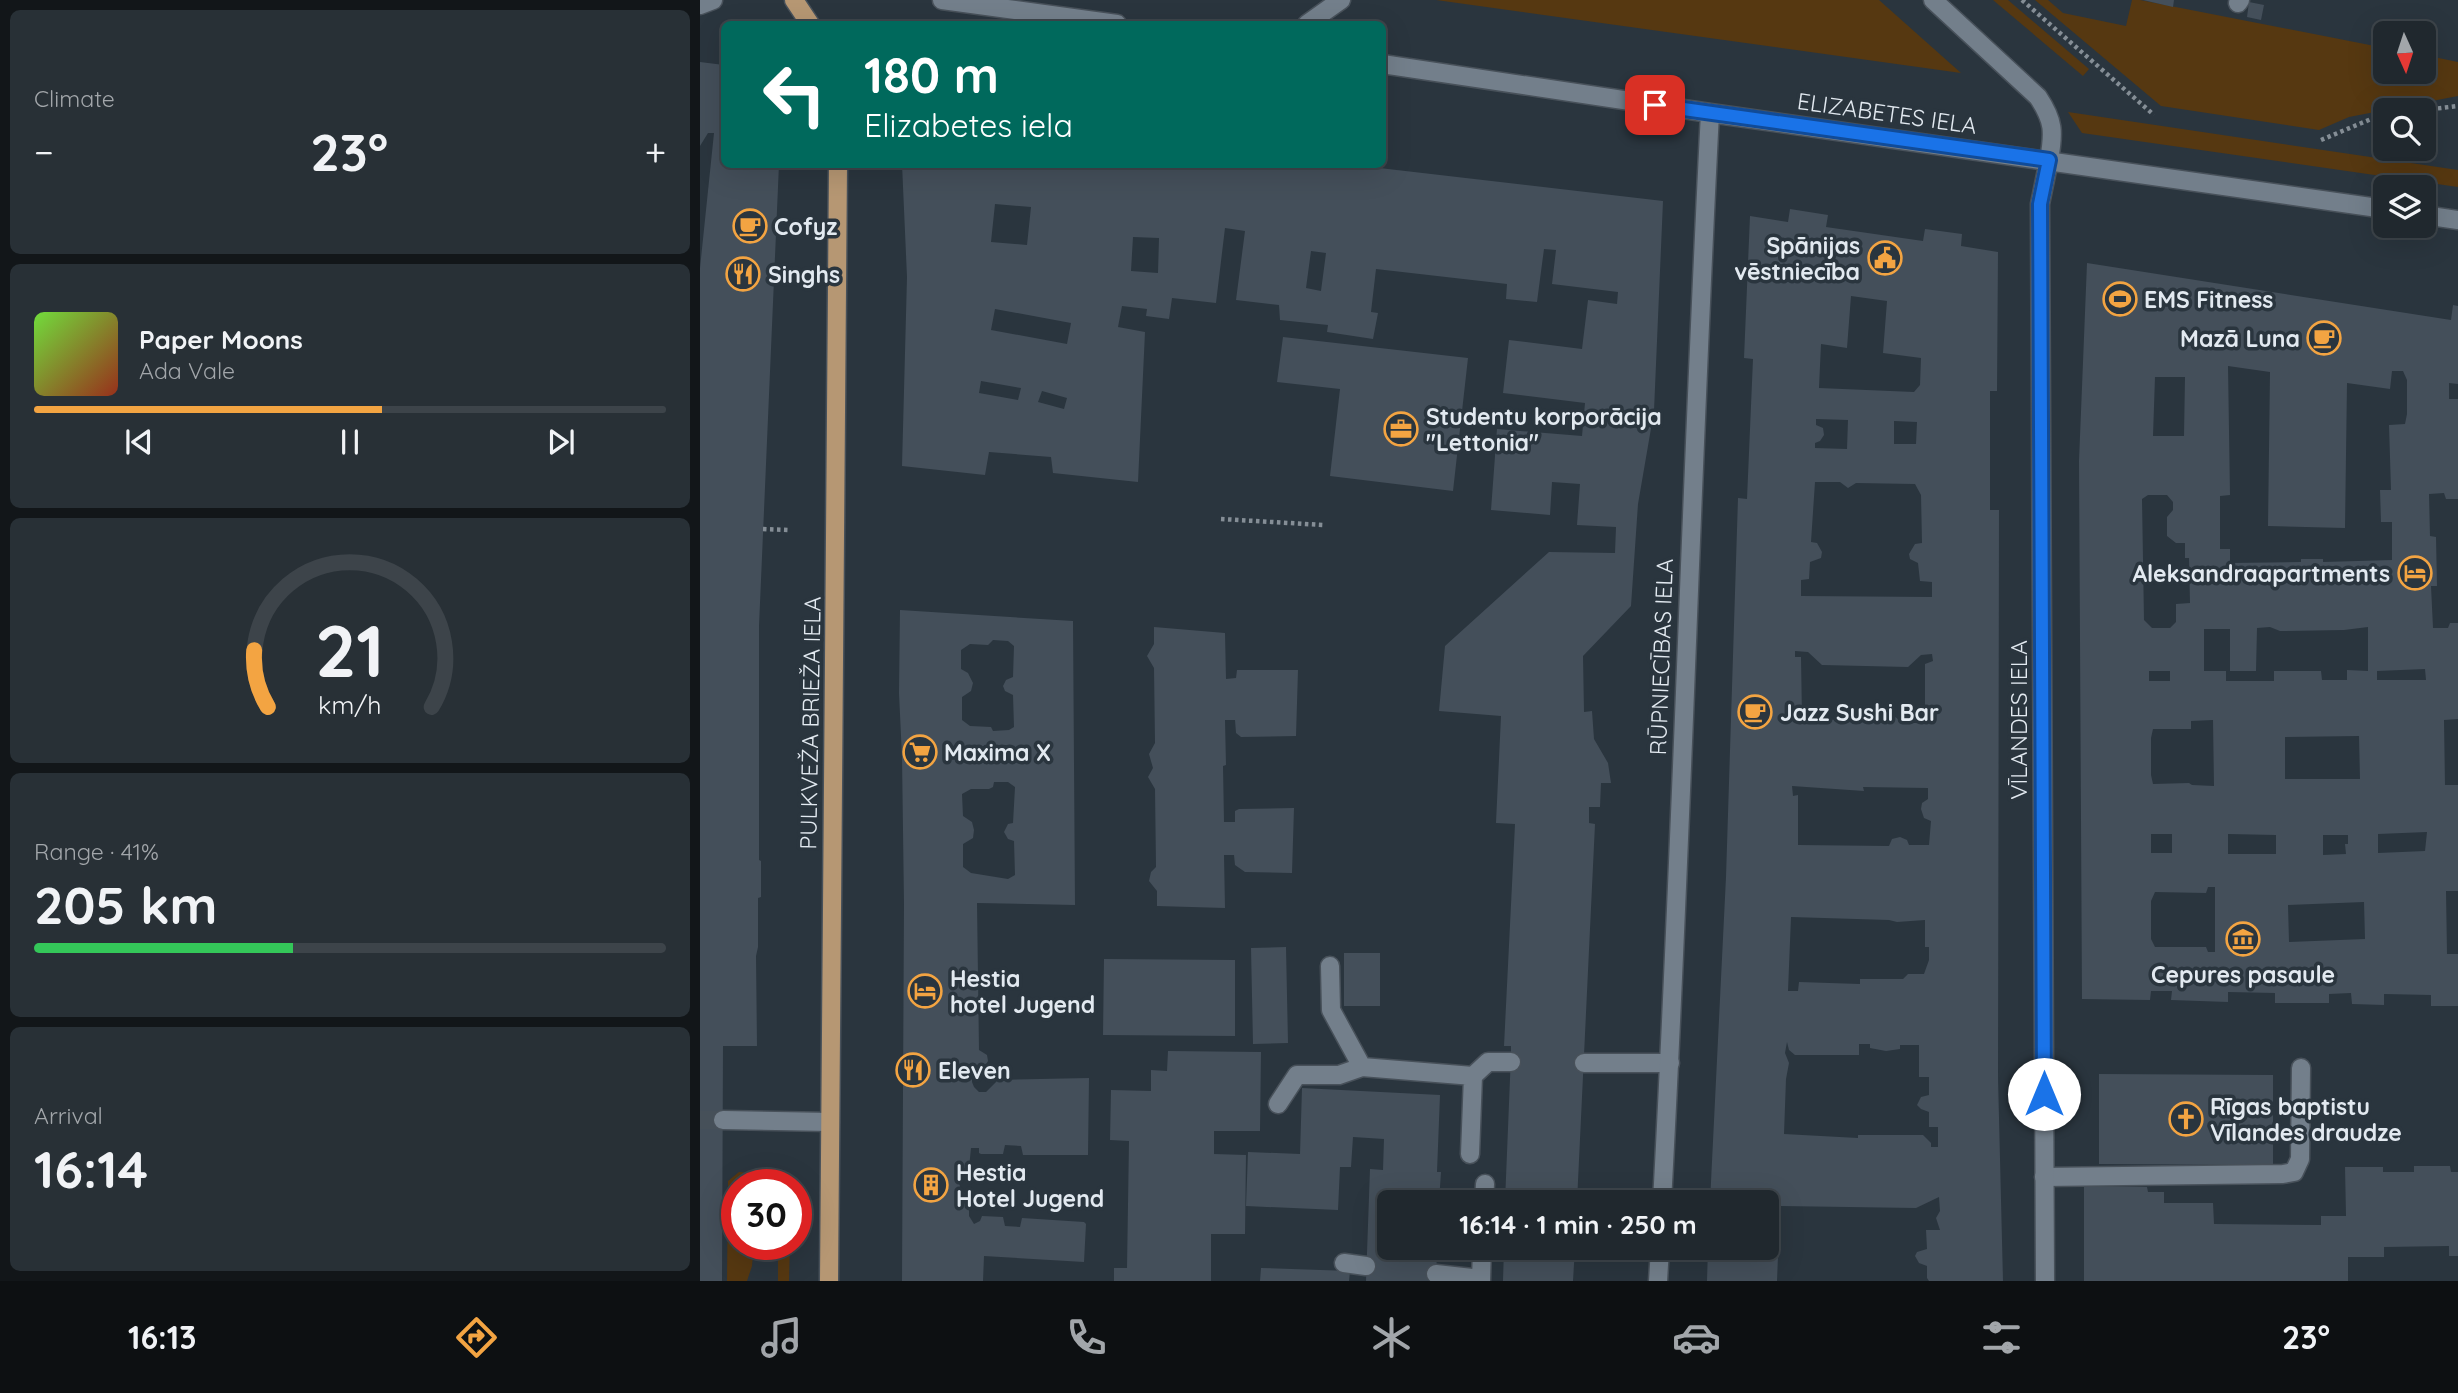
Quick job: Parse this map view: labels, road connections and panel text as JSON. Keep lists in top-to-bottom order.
{
  "streets": {
    "main road": ["PULKVEŽA BRIEŽA IELA"],
    "street": ["ELIZABETES IELA", "RŪPNIECĪBAS IELA", "VĪLANDES IELA"]
  },
  "crossings": [
    ["ELIZABETES IELA", "RŪPNIECĪBAS IELA"],
    ["ELIZABETES IELA", "VĪLANDES IELA"]
  ],
  "places": {
    "cafe": ["Cofyz", "Mazā Luna", "Jazz Sushi Bar"],
    "public building": ["Spānijas vēstniecība"],
    "restaurant": ["Singhs", "Eleven"],
    "sports": ["EMS Fitness"],
    "office": ["Studentu korporācija \"Lettonia\""],
    "hotel": ["Aleksandraapartments", "Hestia hotel Jugend"],
    "supermarket": ["Maxima X"],
    "museum": ["Cepures pasaule"],
    "church": ["Rīgas baptistu Vīlandes draudze"],
    "building": ["Hestia Hotel Jugend"]
  },
  "north": "bottom",
  "page": {
    "tile": [
      "Climate",
      ["Range · 41%", "205 km"],
      ["Arrival", "16:14"]
    ],
    "turn": ["180 m", "Elizabetes iela"],
    "heat": ["−", "23°", "+"],
    "song": ["Paper Moons", "Ada Vale"],
    "limit": "30",
    "trip": "16:14 · 1 min · 250 m",
    "tabs": ["16:13", "23°"],
    "gauge": ["21", "km/h"]
  }
}
